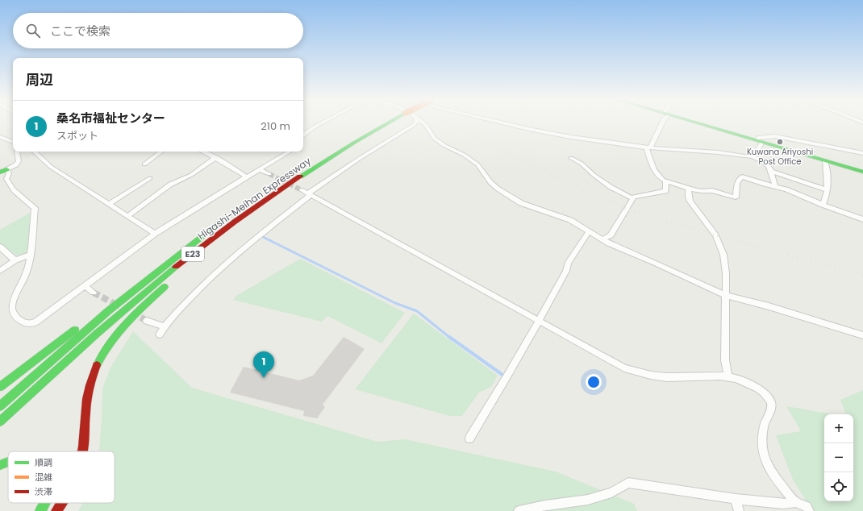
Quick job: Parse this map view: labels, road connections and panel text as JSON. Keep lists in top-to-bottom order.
{
  "streets": {
    "main road": ["Higashi-Meihan Expressway", "E23"]
  },
  "places": ["Kuwana Ariyoshi Post Office"],
  "legend": ["順調", "混雑", "渋滞"],
  "page": {
    "search": "ここで検索",
    "heading": "周辺",
    "list": [
      {
        "mark": "1",
        "name": "桑名市福祉センター",
        "note": "スポット",
        "value": "210 m"
      }
    ],
    "pins": "1",
    "map_buttons": ["+", "−"]
  }
}
